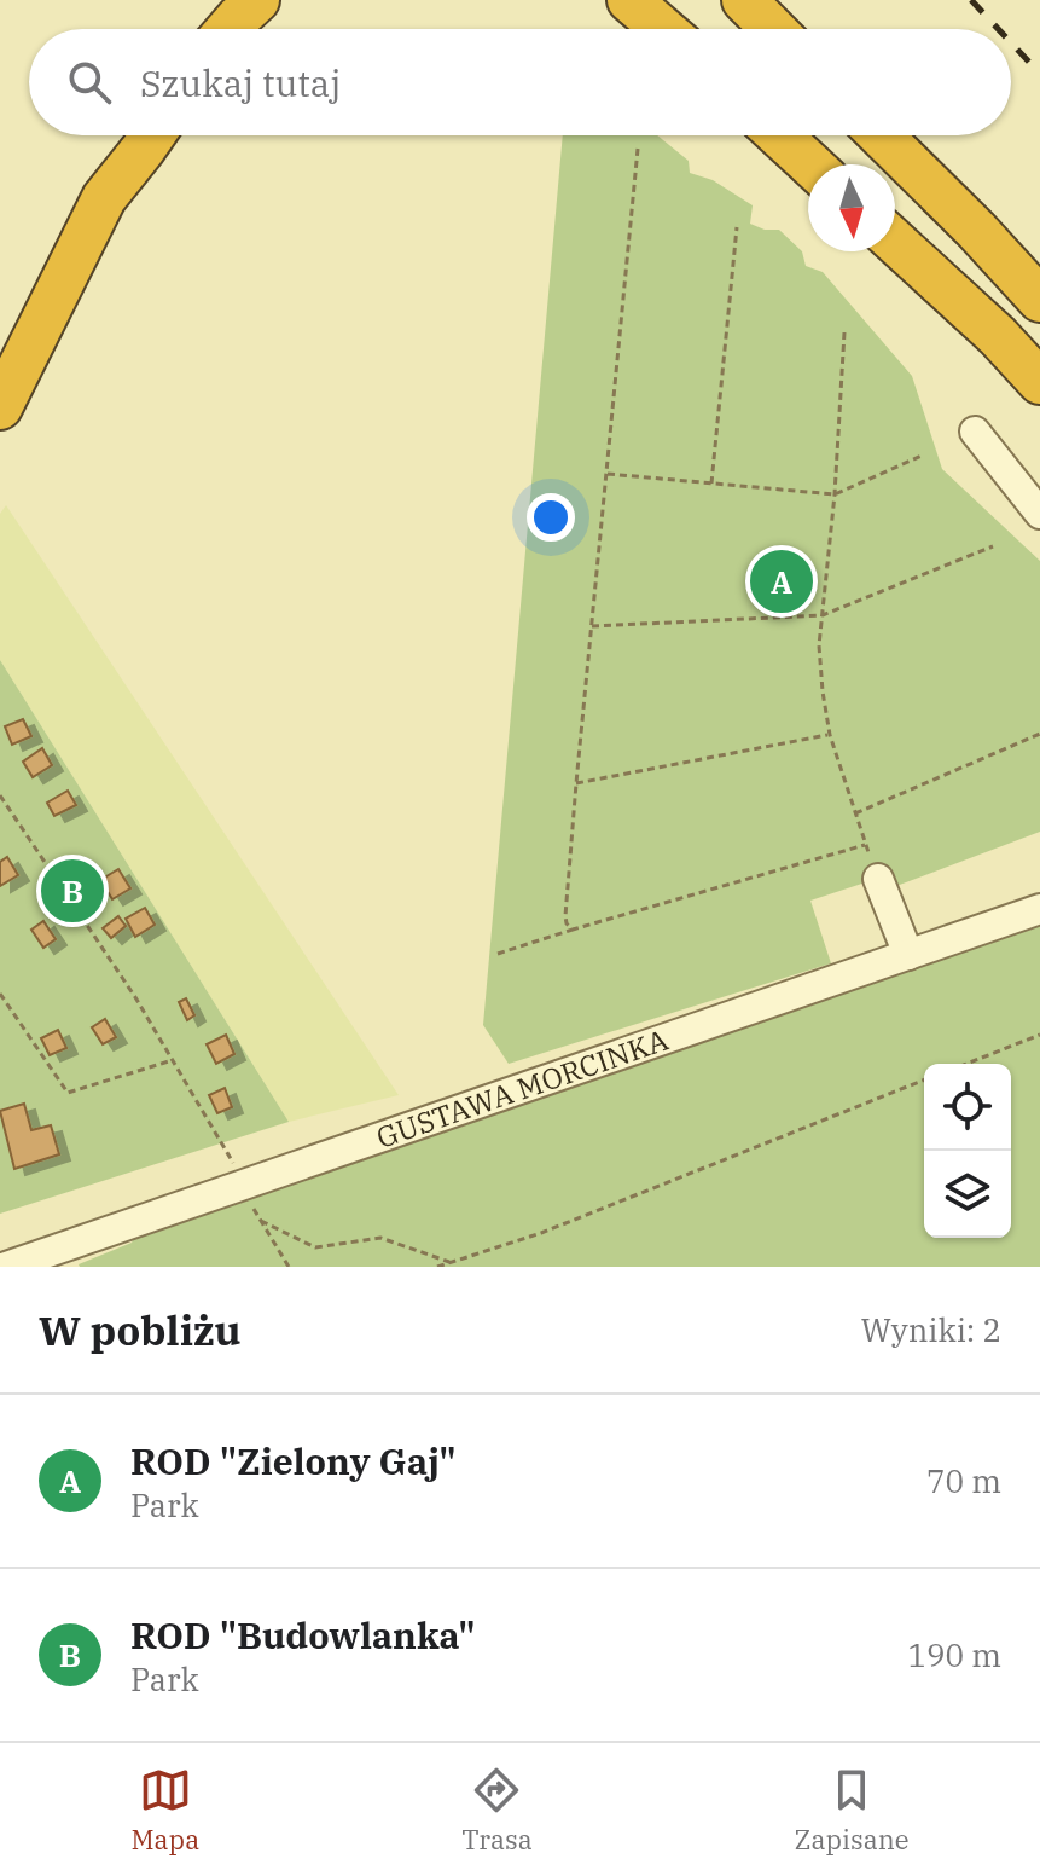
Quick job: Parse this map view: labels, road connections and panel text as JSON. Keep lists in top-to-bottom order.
{
  "streets": {
    "street": ["GUSTAWA MORCINKA"]
  },
  "north": "bottom",
  "page": {
    "search": "Szukaj tutaj",
    "pins": ["A", "B"],
    "heading": ["W pobliżu", "Wyniki: 2"],
    "list": [
      {
        "mark": "A",
        "name": "ROD \"Zielony Gaj\"",
        "note": "Park",
        "value": "70 m"
      },
      {
        "mark": "B",
        "name": "ROD \"Budowlanka\"",
        "note": "Park",
        "value": "190 m"
      }
    ],
    "nav": ["Mapa", "Trasa", "Zapisane"]
  }
}
